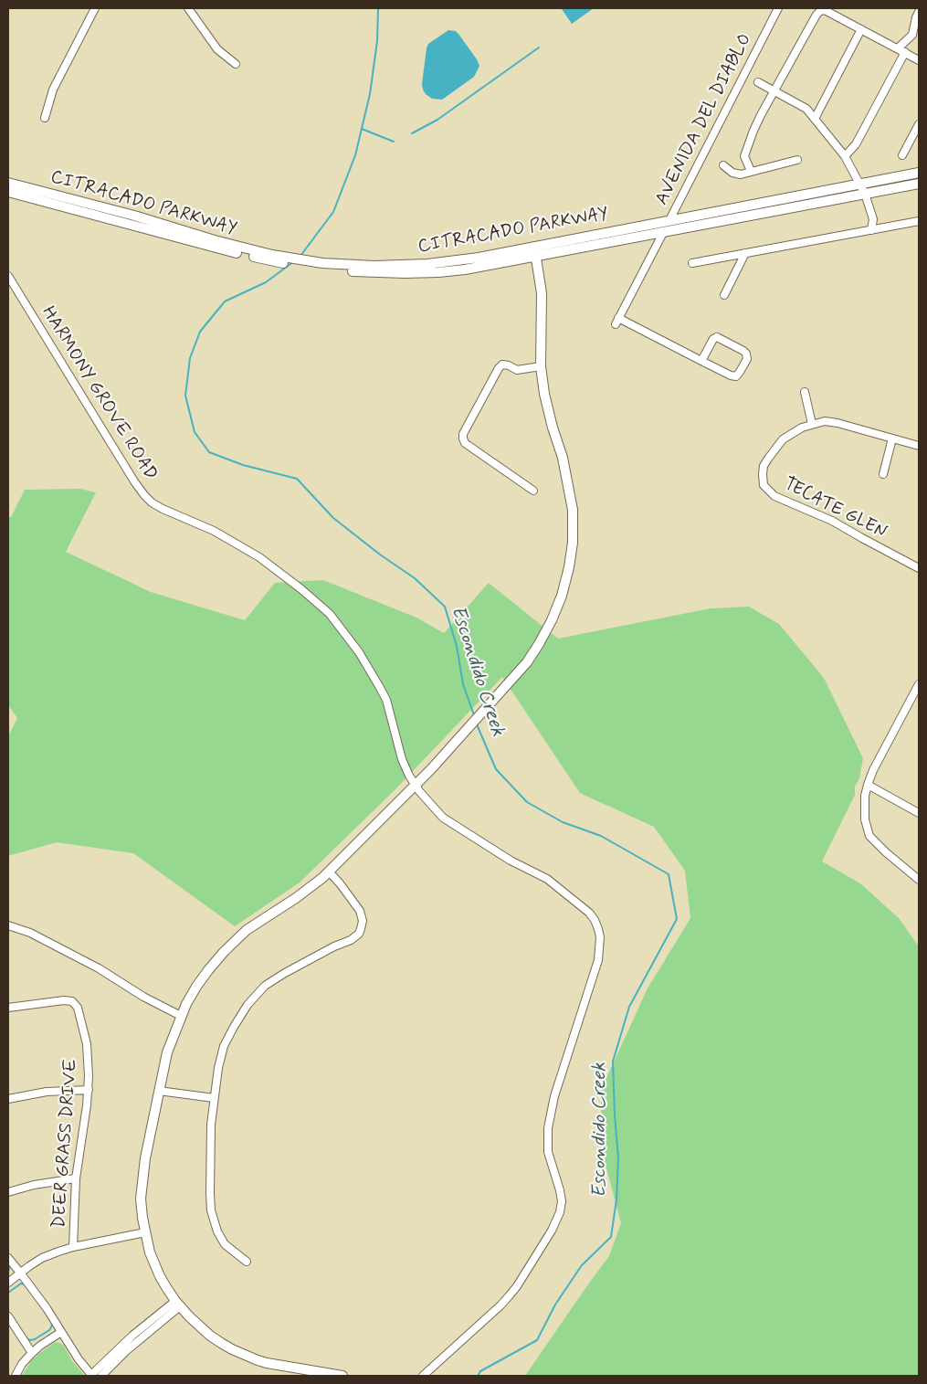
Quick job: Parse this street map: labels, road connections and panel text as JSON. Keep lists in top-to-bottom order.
{
  "streets": {
    "main road": ["CITRACADO PARKWAY"],
    "street": [
      "AVENIDA DEL DIABLO",
      "HARMONY GROVE ROAD",
      "TECATE GLEN",
      "DEER GRASS DRIVE"
    ]
  },
  "crossings": [
    ["AVENIDA DEL DIABLO", "CITRACADO PARKWAY"]
  ],
  "water": ["Escondido Creek"]
}
